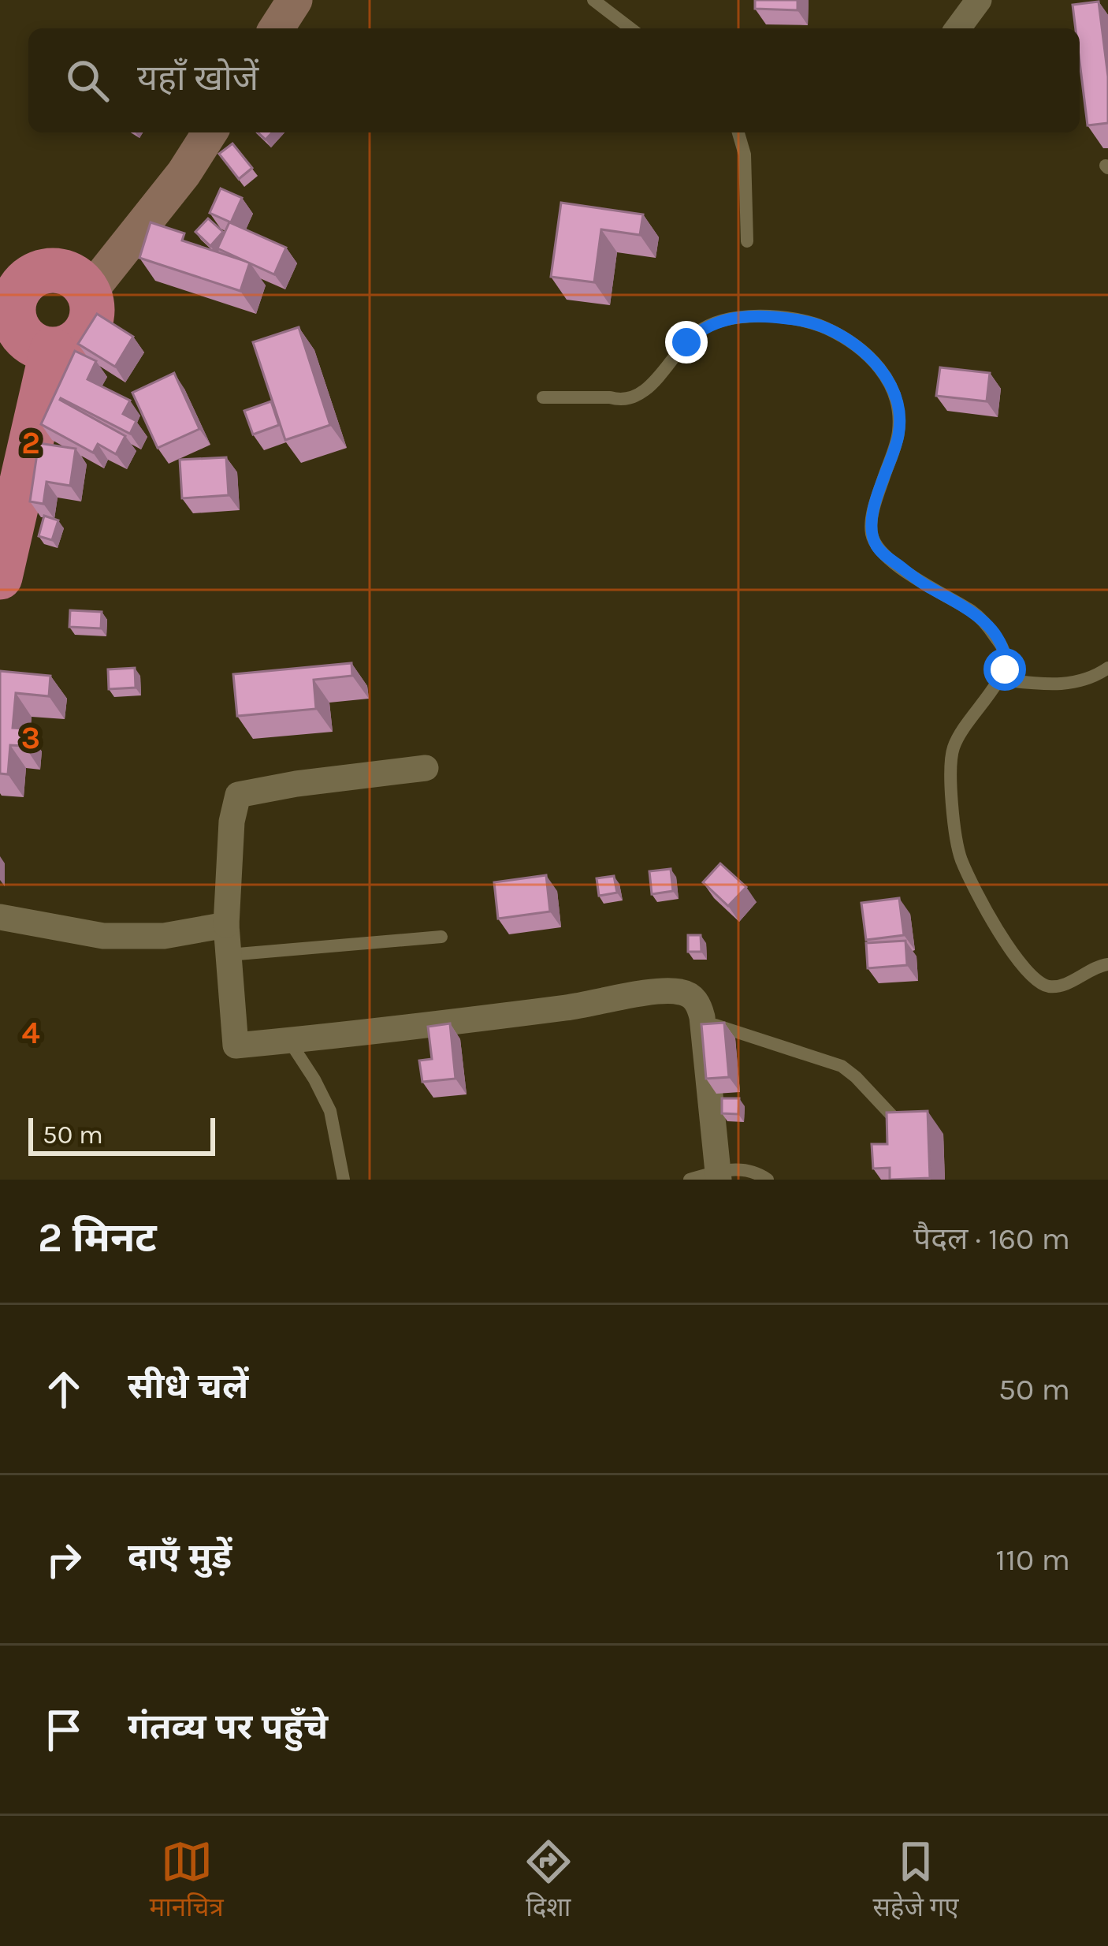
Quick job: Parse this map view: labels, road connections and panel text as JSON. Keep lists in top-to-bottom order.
{
  "scale_bar": "50 m",
  "page": {
    "search": "यहाँ खोजें",
    "scale": "50 m",
    "heading": ["2 मिनट", "पैदल · 160 m"],
    "list": [
      ["सीधे चलें", "50 m"],
      ["दाएँ मुड़ें", "110 m"],
      "गंतव्य पर पहुँचे"
    ],
    "nav": ["मानचित्र", "दिशा", "सहेजे गए"]
  },
  "grid": {
    "rows": ["2", "3", "4"]
  }
}
